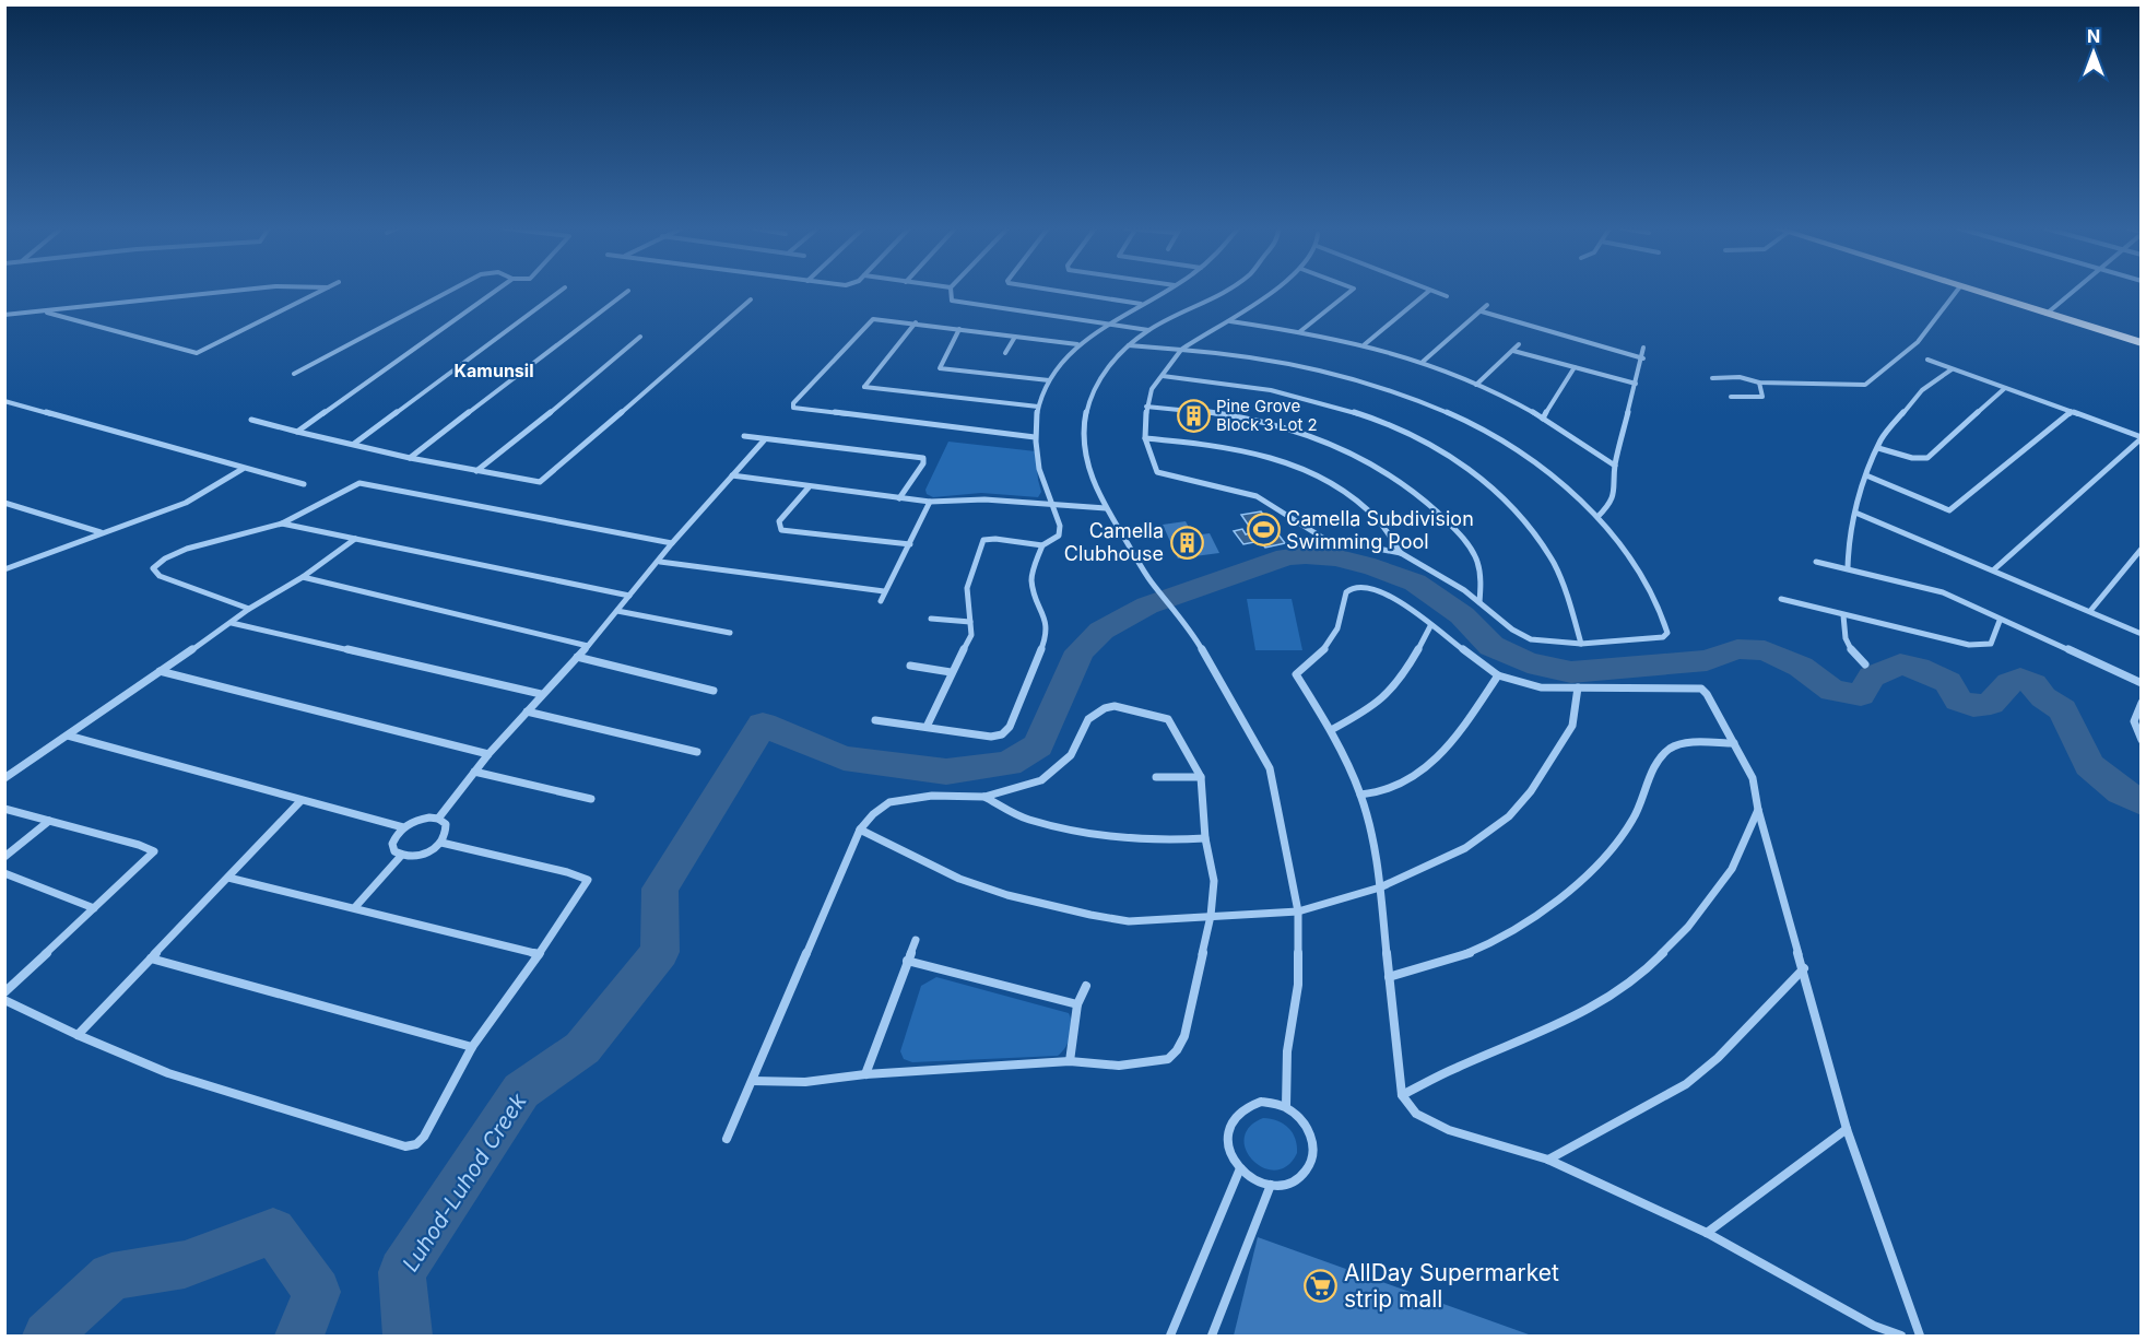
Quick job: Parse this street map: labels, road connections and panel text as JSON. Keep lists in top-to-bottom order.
{
  "districts": ["Kamunsil"],
  "water": ["Luhod-Luhod Creek"],
  "places": {
    "building": ["Pine Grove Block 3 Lot 2", "Camella Clubhouse"],
    "sports": ["Camella Subdivision Swimming Pool"],
    "supermarket": ["AllDay Supermarket strip mall"]
  },
  "north": "top"
}
